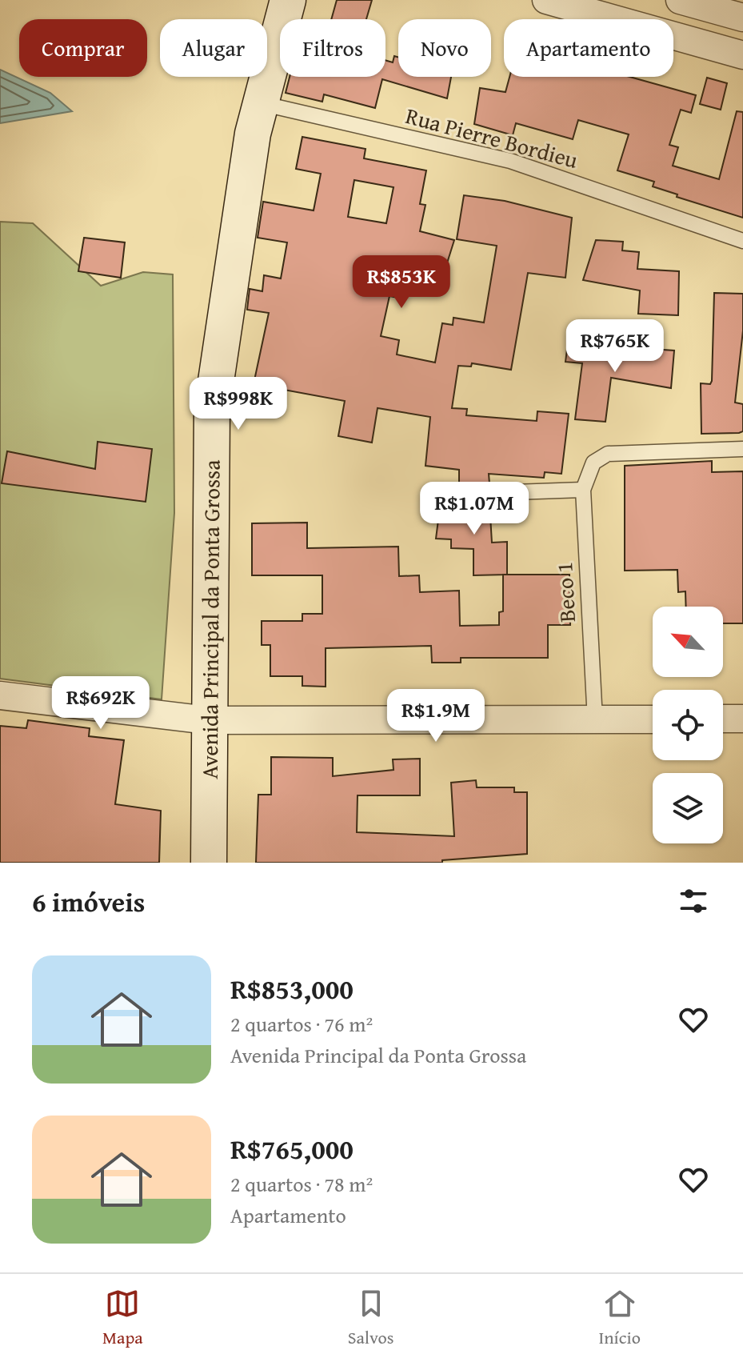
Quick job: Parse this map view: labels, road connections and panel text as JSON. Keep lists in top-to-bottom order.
{
  "streets": {
    "main road": ["Avenida Principal da Ponta Grossa"],
    "lane": ["Rua Pierre Bordieu", "Beco 1"]
  },
  "crossings": [
    ["Rua Pierre Bordieu", "Avenida Principal da Ponta Grossa"]
  ],
  "north": "top left",
  "page": {
    "chip": [
      "Comprar",
      "Alugar",
      "Filtros",
      "Novo",
      "Apartamento"
    ],
    "price": [
      "R$853K",
      "R$765K",
      "R$998K",
      "R$1.07M",
      "R$692K",
      "R$1.9M"
    ],
    "heading": "6 imóveis",
    "list": [
      {
        "name": "R$853,000",
        "note": "2 quartos · 76 m² · Avenida Principal da Ponta Grossa"
      },
      {
        "name": "R$765,000",
        "note": "2 quartos · 78 m² · Apartamento"
      }
    ],
    "tabs": ["Mapa", "Salvos", "Início"]
  }
}
